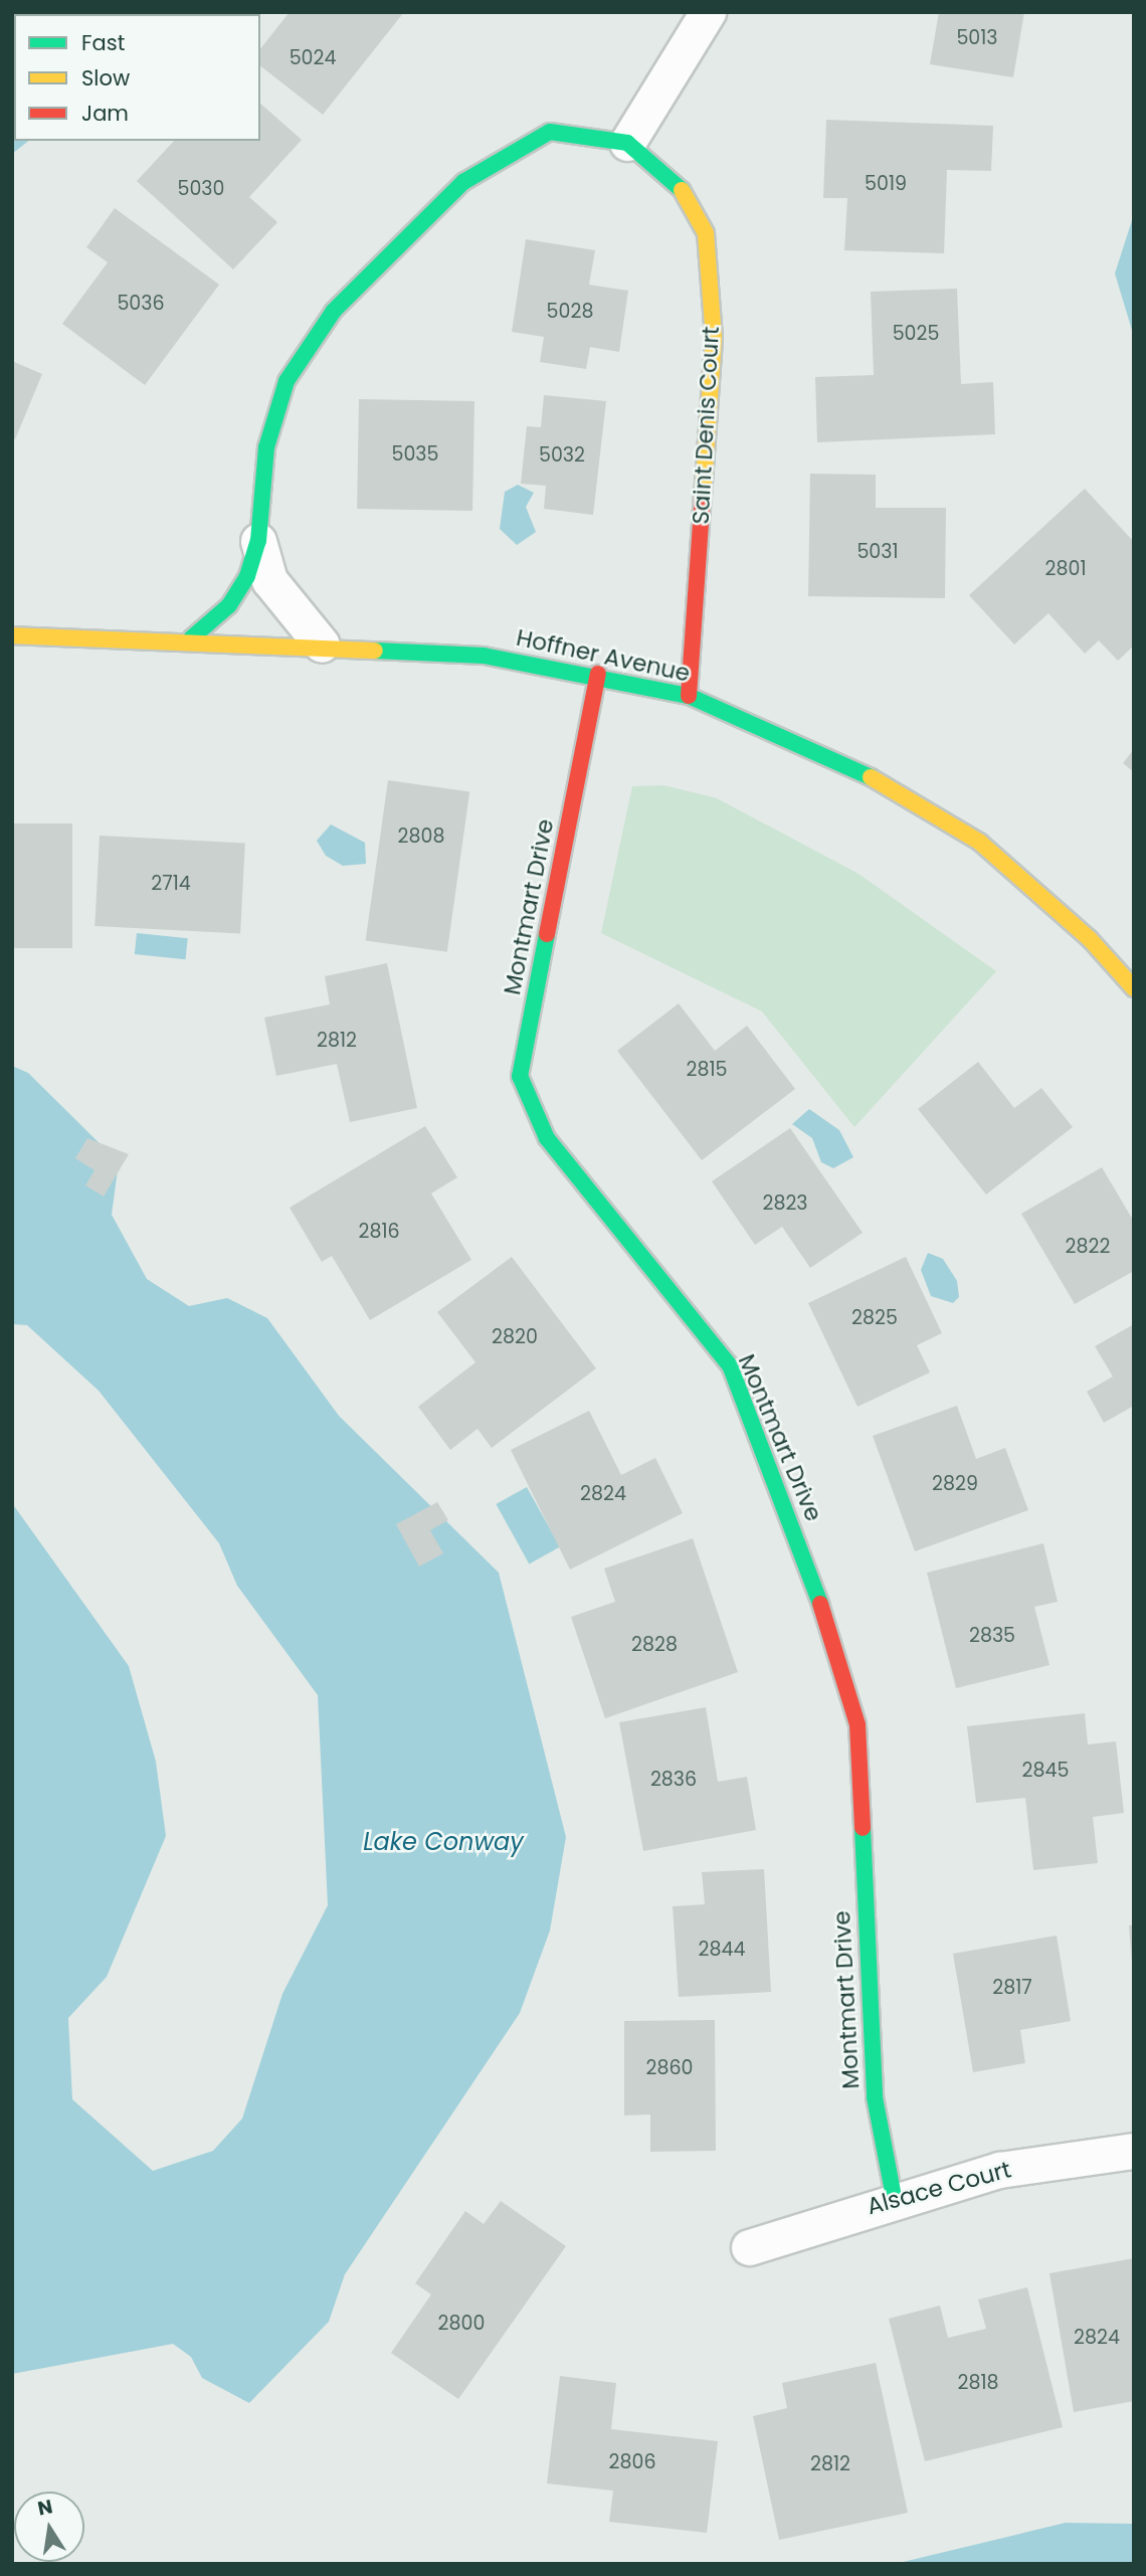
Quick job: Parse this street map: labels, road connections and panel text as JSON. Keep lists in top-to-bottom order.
{
  "streets": {
    "street": [
      "Saint Denis Court",
      "Hoffner Avenue",
      "Montmart Drive",
      "Alsace Court"
    ]
  },
  "crossings": [
    ["Saint Denis Court", "Hoffner Avenue"],
    ["Hoffner Avenue", "Montmart Drive"],
    ["Montmart Drive", "Alsace Court"]
  ],
  "water": ["Lake Conway"],
  "house_numbers": [
    "5013",
    "5024",
    "5019",
    "5030",
    "5036",
    "5028",
    "5025",
    "5035",
    "5032",
    "5031",
    "2801",
    "2808",
    "2714",
    "2812",
    "2815",
    "2823",
    "2816",
    "2822",
    "2825",
    "2820",
    "2829",
    "2824",
    "2835",
    "2828",
    "2845",
    "2836",
    "2844",
    "2817",
    "2860",
    "2800",
    "2824",
    "2818",
    "2806",
    "2812"
  ],
  "legend": ["Fast", "Slow", "Jam"],
  "north": "top"
}
